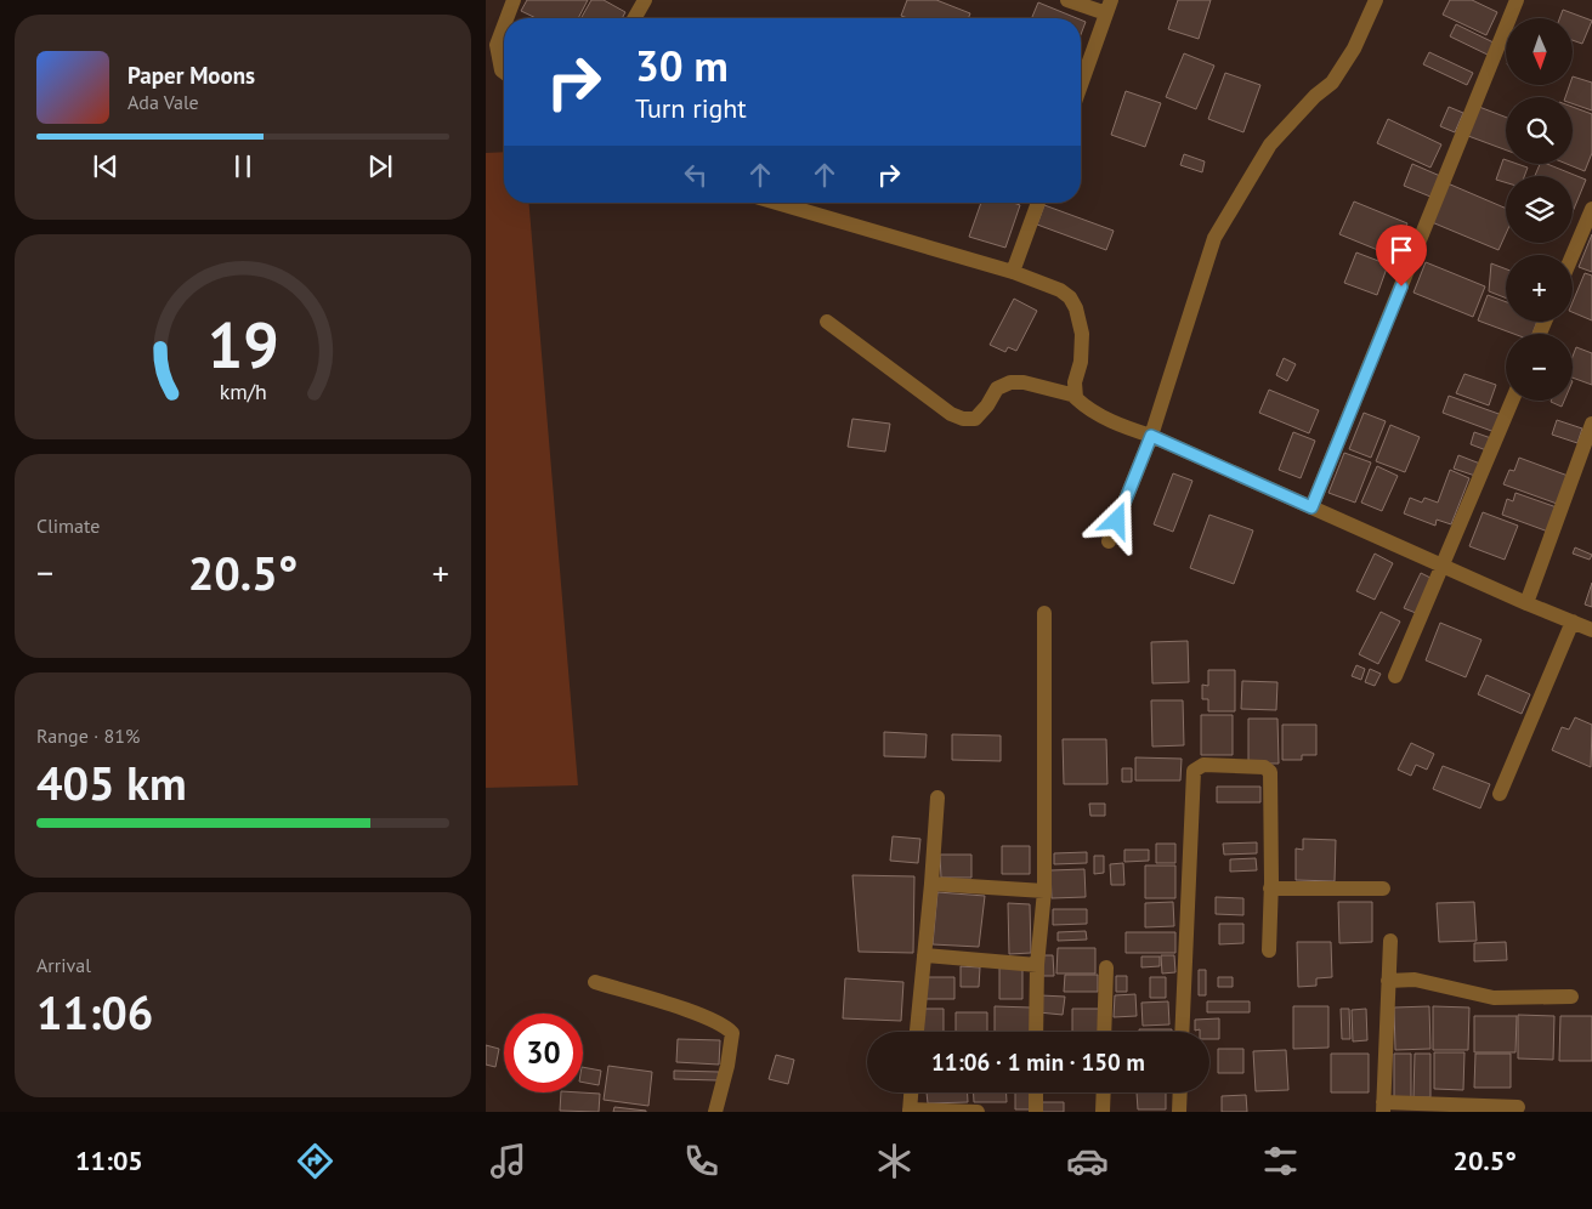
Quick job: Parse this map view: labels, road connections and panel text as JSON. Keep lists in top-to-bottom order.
{
  "north": "bottom",
  "page": {
    "map_buttons": ["+", "−"],
    "turn": ["30 m", "Turn right"],
    "song": ["Paper Moons", "Ada Vale"],
    "tile": [
      "Climate",
      ["Range · 81%", "405 km"],
      ["Arrival", "11:06"]
    ],
    "heat": ["−", "20.5°", "+"],
    "limit": "30",
    "trip": "11:06 · 1 min · 150 m",
    "tabs": ["11:05", "20.5°"],
    "gauge": ["19", "km/h"]
  }
}
